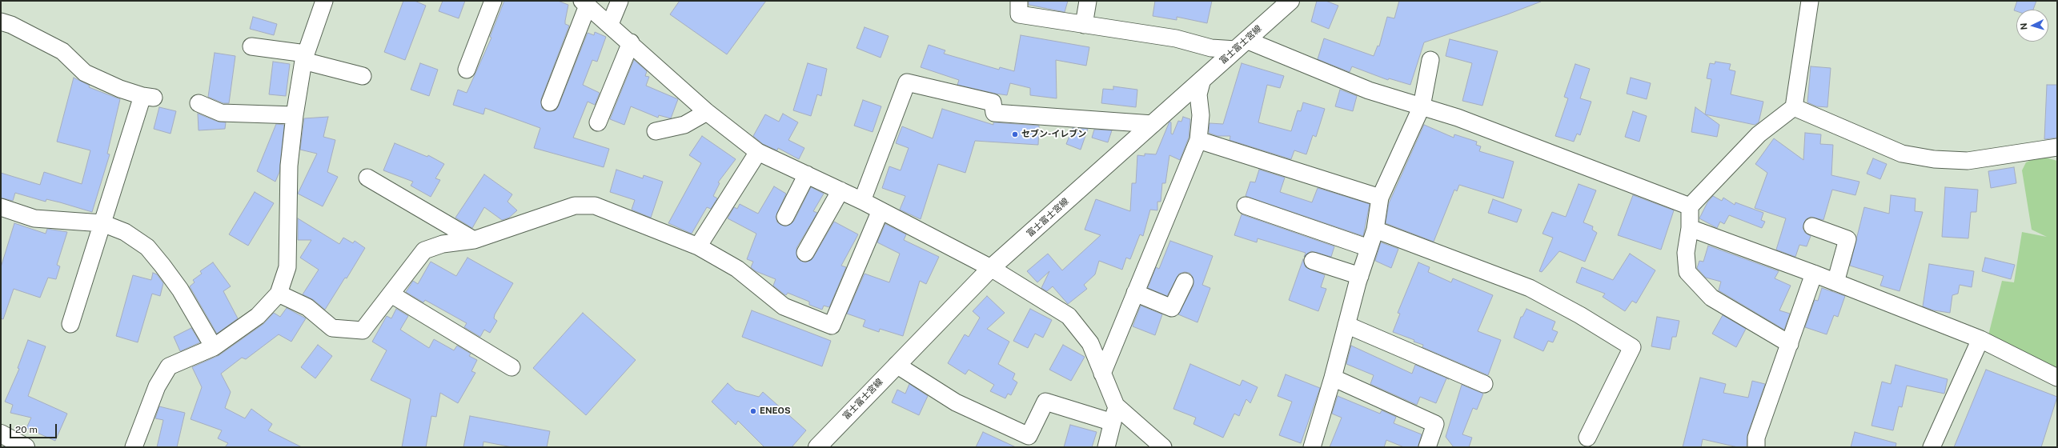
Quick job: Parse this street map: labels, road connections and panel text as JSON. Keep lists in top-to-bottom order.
{
  "streets": {
    "main road": ["富士富士宮線"]
  },
  "places": ["セブン-イレブン", "ENEOS"],
  "scale_bar": "20 m",
  "north": "left"
}
